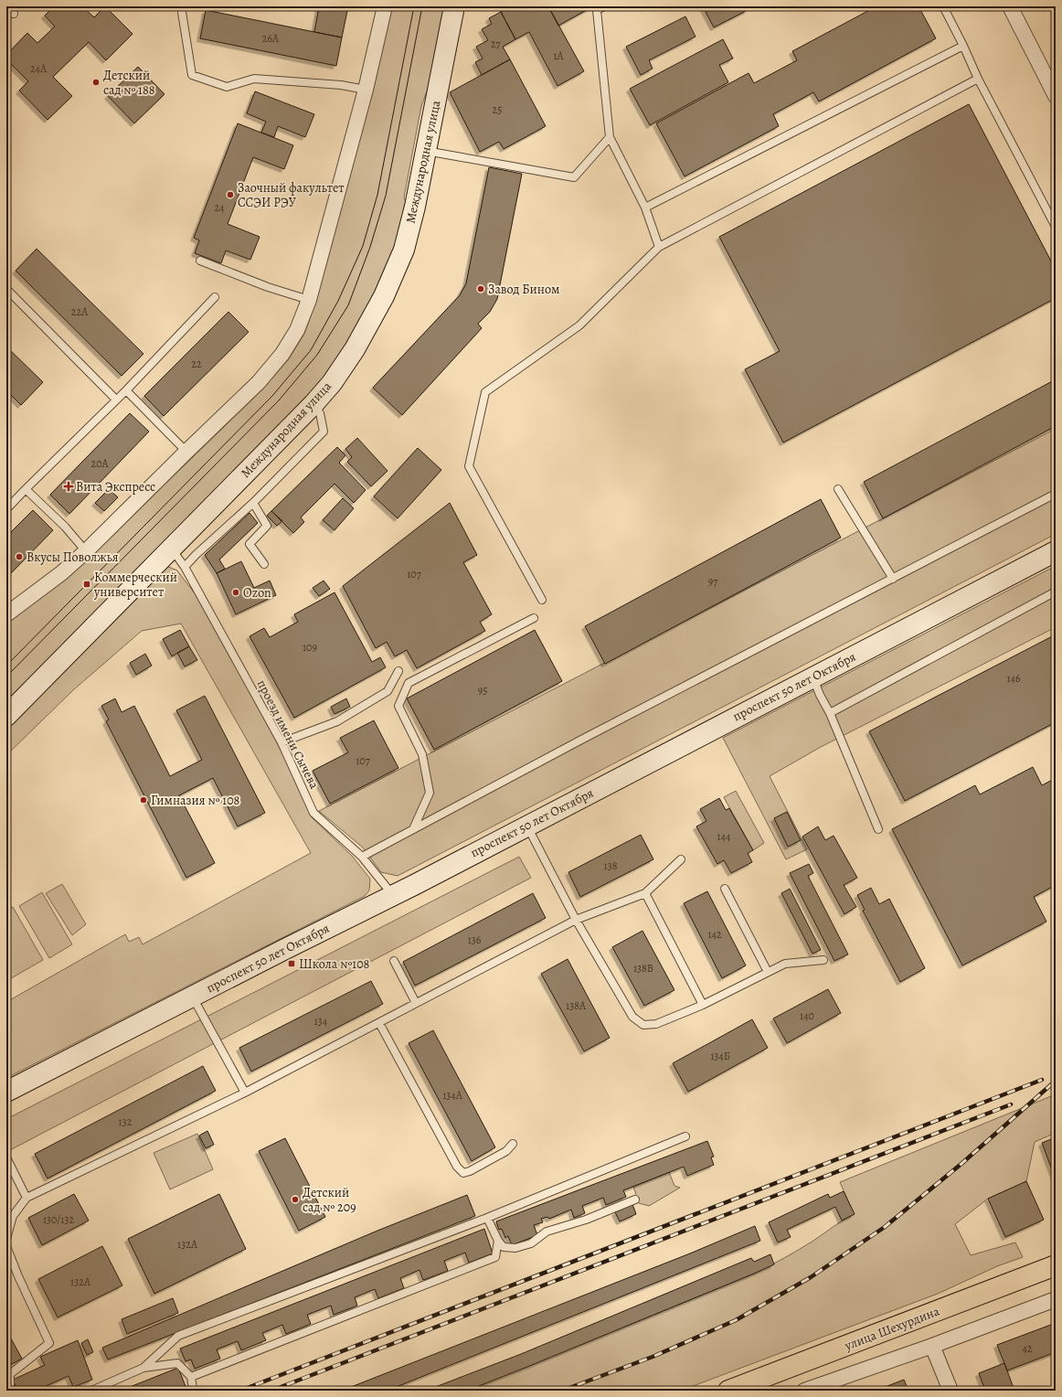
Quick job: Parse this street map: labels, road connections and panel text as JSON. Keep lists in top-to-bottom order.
{
  "streets": {
    "main road": ["Международная улица", "проспект 50 лет Октября", "улица Шехурдина"],
    "lane": ["проезд имени Сычева"]
  },
  "crossings": [
    ["Международная улица", "проезд имени Сычева"],
    ["проспект 50 лет Октября", "проезд имени Сычева"]
  ],
  "places": {
    "other": [
      "Детский сад № 188",
      "Заочный факультет ССЭИ РЭУ",
      "Завод Бином",
      "Вкусы Поволжья",
      "Ozon",
      "Гимназия № 108",
      "Детский сад № 209"
    ],
    "health": ["Вита Экспресс"],
    "transit": ["Коммерческий университет", "Школа №108"]
  },
  "house_numbers": [
    "26А",
    "27",
    "1А",
    "24А",
    "25",
    "24",
    "22А",
    "22",
    "20А",
    "107",
    "97",
    "109",
    "146",
    "95",
    "107",
    "144",
    "138",
    "142",
    "136",
    "138В",
    "138А",
    "140",
    "134",
    "134Б",
    "134А",
    "132",
    "130/132",
    "132А",
    "132А",
    "42"
  ]
}
